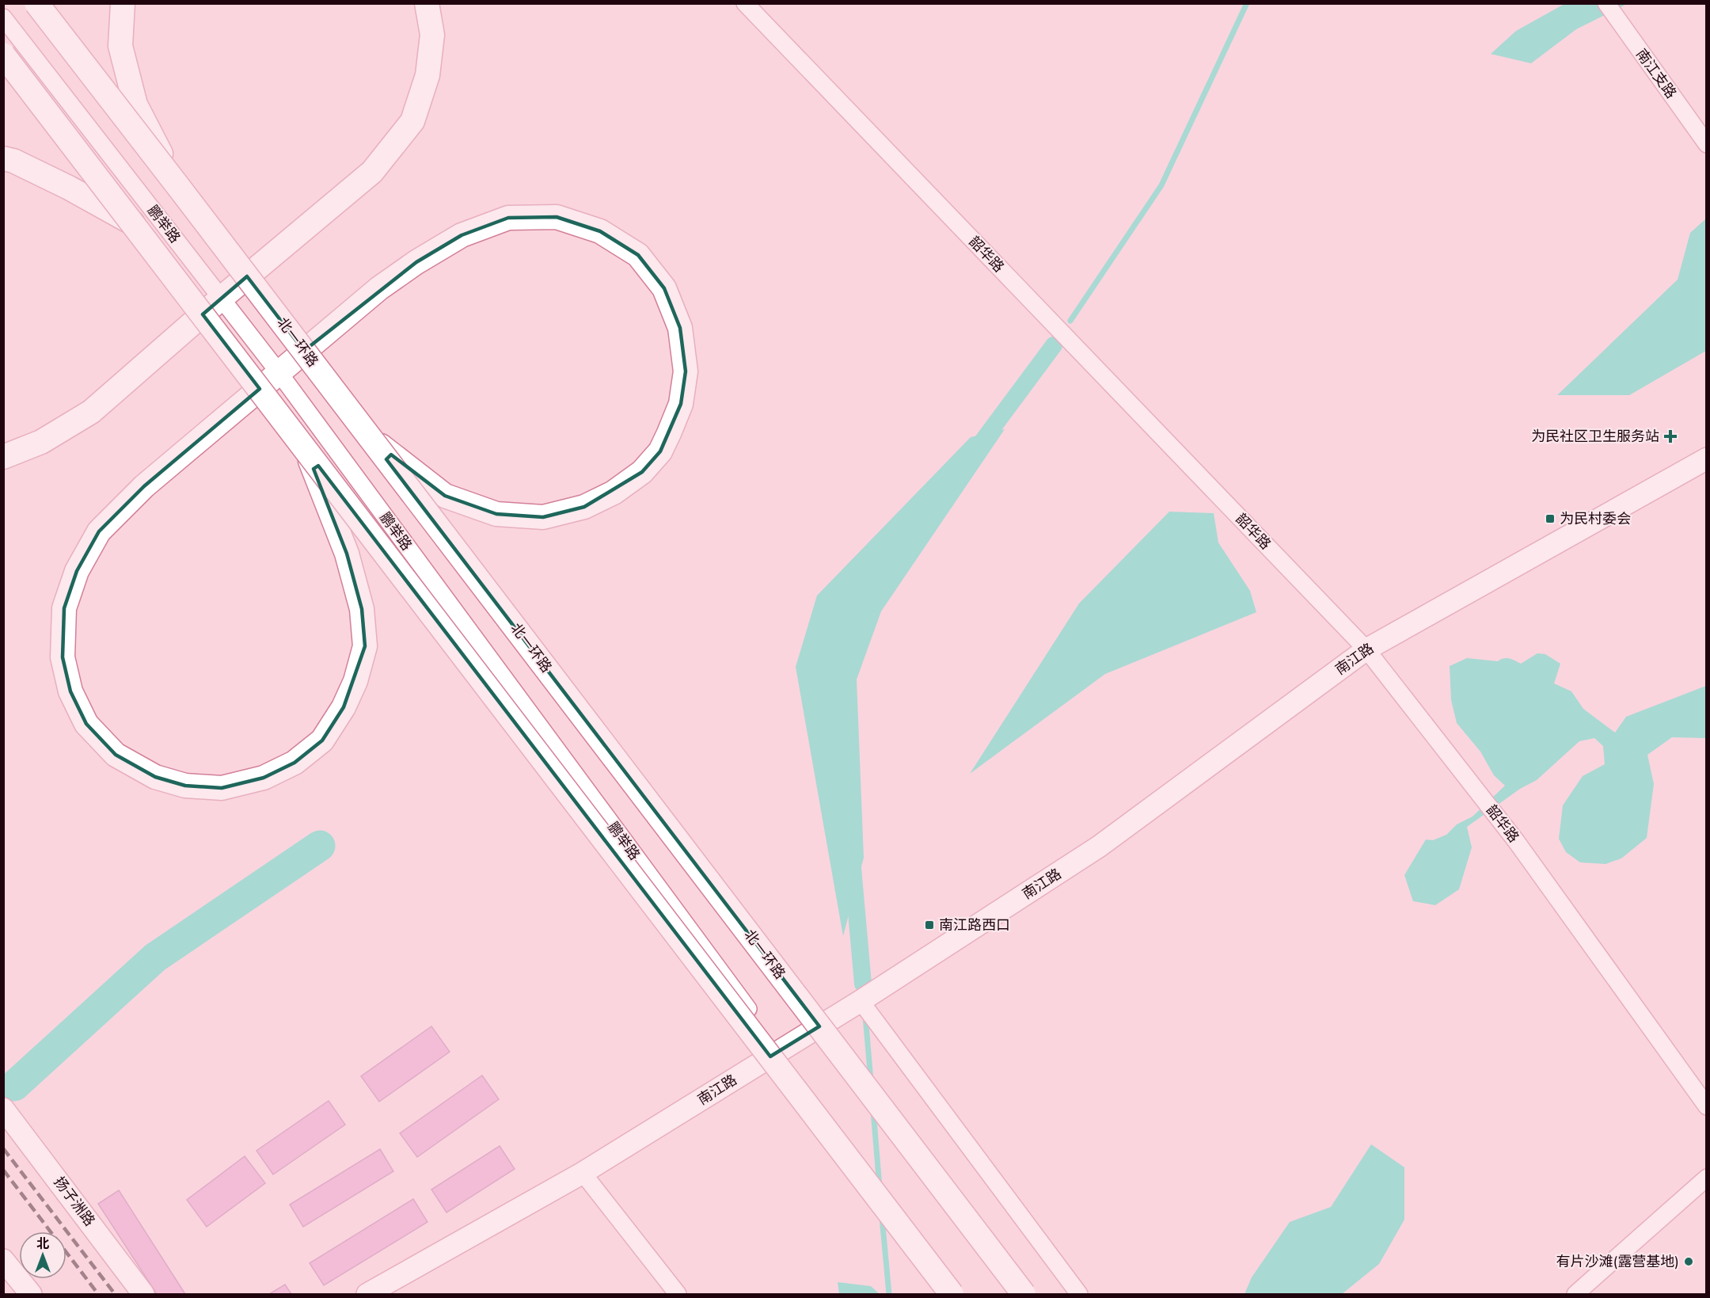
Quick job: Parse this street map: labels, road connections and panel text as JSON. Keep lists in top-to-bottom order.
{
  "streets": {
    "highway": ["北一环路"],
    "main road": ["南江路", "扬子洲路"],
    "street": ["南江支路", "鹏举路", "韶华路"]
  },
  "crossings": [
    ["鹏举路", "南江路"],
    ["韶华路", "南江路"]
  ],
  "places": {
    "health": ["为民社区卫生服务站"],
    "transit": ["为民村委会", "南江路西口"],
    "other": ["有片沙滩(露营基地)"]
  },
  "north": "top"
}
